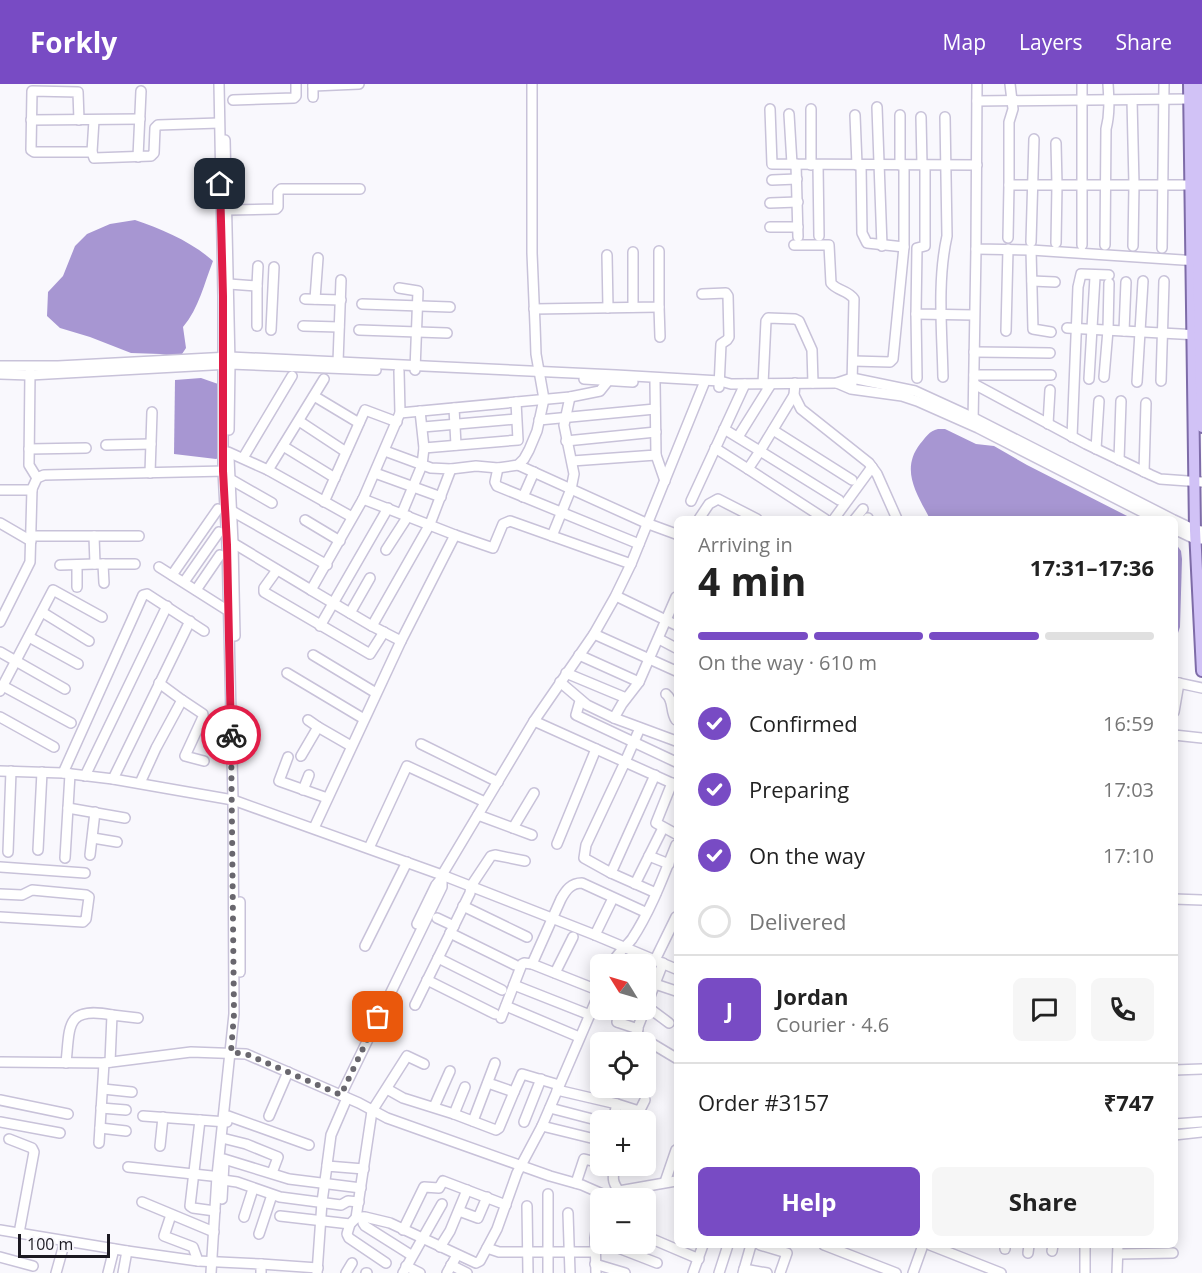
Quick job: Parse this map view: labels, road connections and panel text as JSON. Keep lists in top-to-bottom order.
{
  "scale_bar": "100 m",
  "north": "top left",
  "page": {
    "header": "Forkly",
    "nav": ["Map", "Layers", "Share"],
    "heading": ["4 min", "Arriving in", "17:31–17:36"],
    "panel": [
      "Jordan",
      "Courier · 4.6",
      "Order #3157",
      "₹747"
    ],
    "bar": "On the way · 610 m",
    "list": [
      ["Confirmed", "16:59"],
      ["Preparing", "17:03"],
      ["On the way", "17:10"],
      "Delivered"
    ],
    "map_buttons": ["+", "−"],
    "round": "J",
    "buttons": ["Help", "Share"],
    "scale": "100 m"
  }
}
